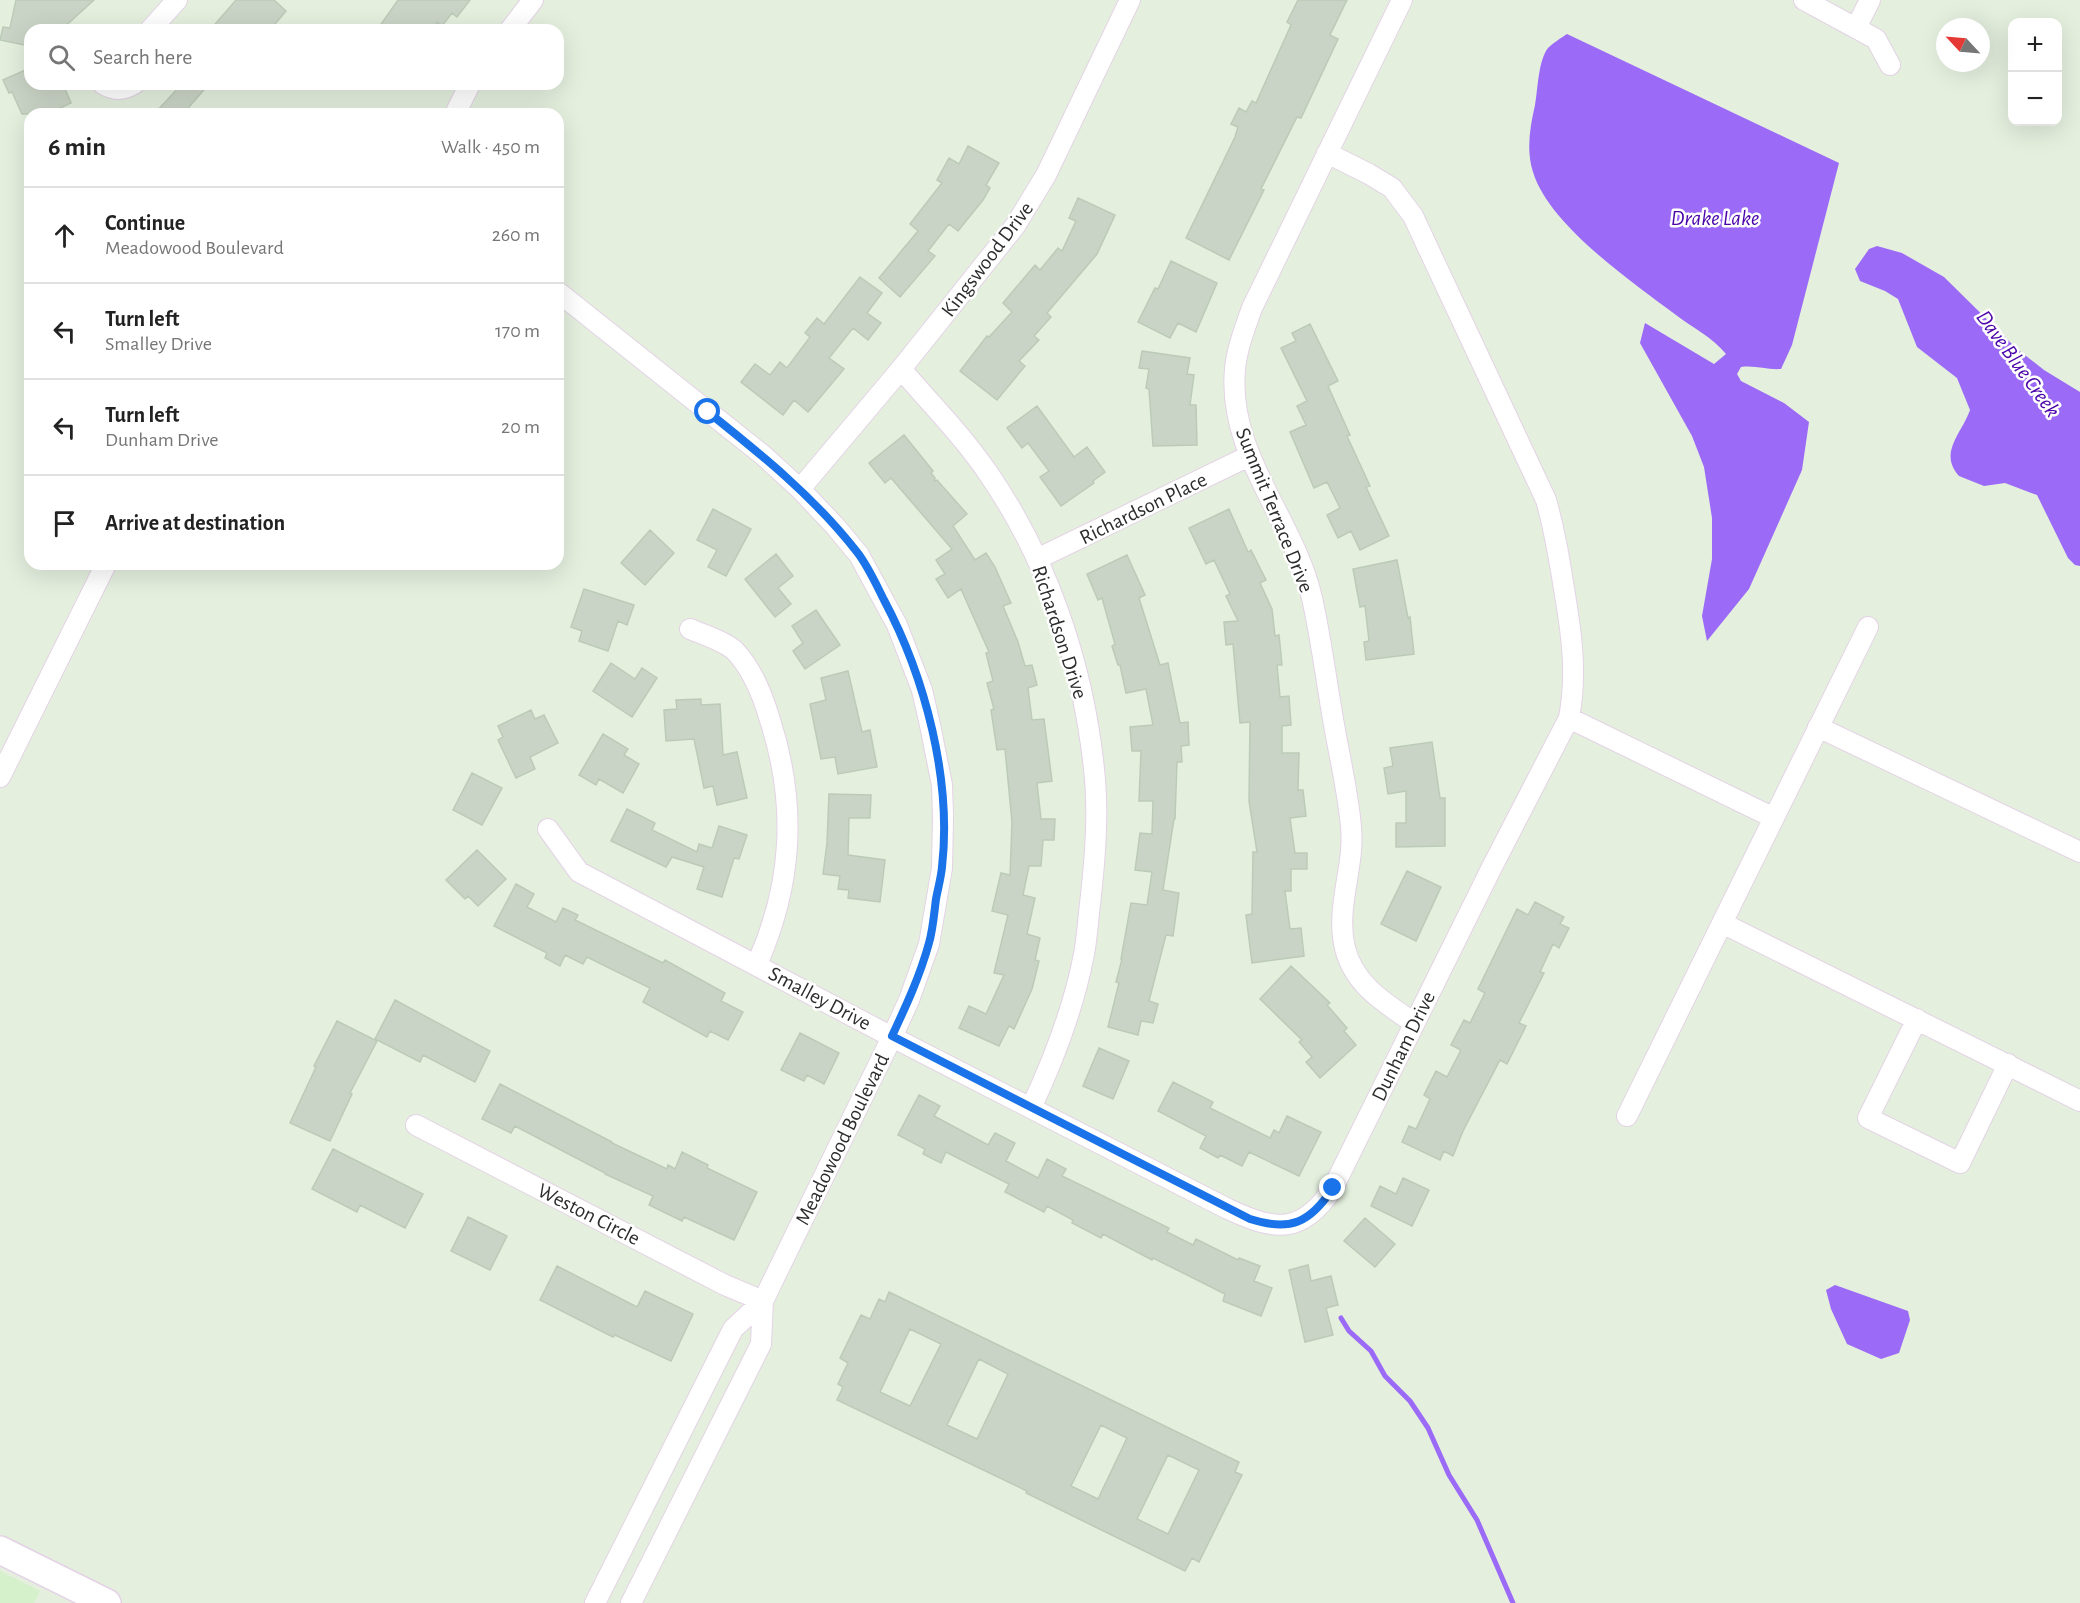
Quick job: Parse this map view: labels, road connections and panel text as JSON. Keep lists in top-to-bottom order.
{
  "streets": {
    "street": [
      "Kingswood Drive",
      "Richardson Place",
      "Summit Terrace Drive",
      "Richardson Drive",
      "Smalley Drive",
      "Dunham Drive",
      "Meadowood Boulevard",
      "Weston Circle"
    ]
  },
  "crossings": [
    ["Kingswood Drive", "Richardson Drive"],
    ["Kingswood Drive", "Meadowood Boulevard"],
    ["Richardson Place", "Summit Terrace Drive"],
    ["Richardson Place", "Richardson Drive"],
    ["Summit Terrace Drive", "Dunham Drive"],
    ["Richardson Drive", "Smalley Drive"],
    ["Smalley Drive", "Dunham Drive"],
    ["Smalley Drive", "Meadowood Boulevard"],
    ["Meadowood Boulevard", "Weston Circle"]
  ],
  "water": ["Drake Lake", "Dave Blue Creek"],
  "north": "top left",
  "page": {
    "map_buttons": ["+", "−"],
    "search": "Search here",
    "heading": ["6 min", "Walk · 450 m"],
    "list": [
      ["Continue", "Meadowood Boulevard", "260 m"],
      ["Turn left", "Smalley Drive", "170 m"],
      ["Turn left", "Dunham Drive", "20 m"],
      "Arrive at destination"
    ]
  }
}
